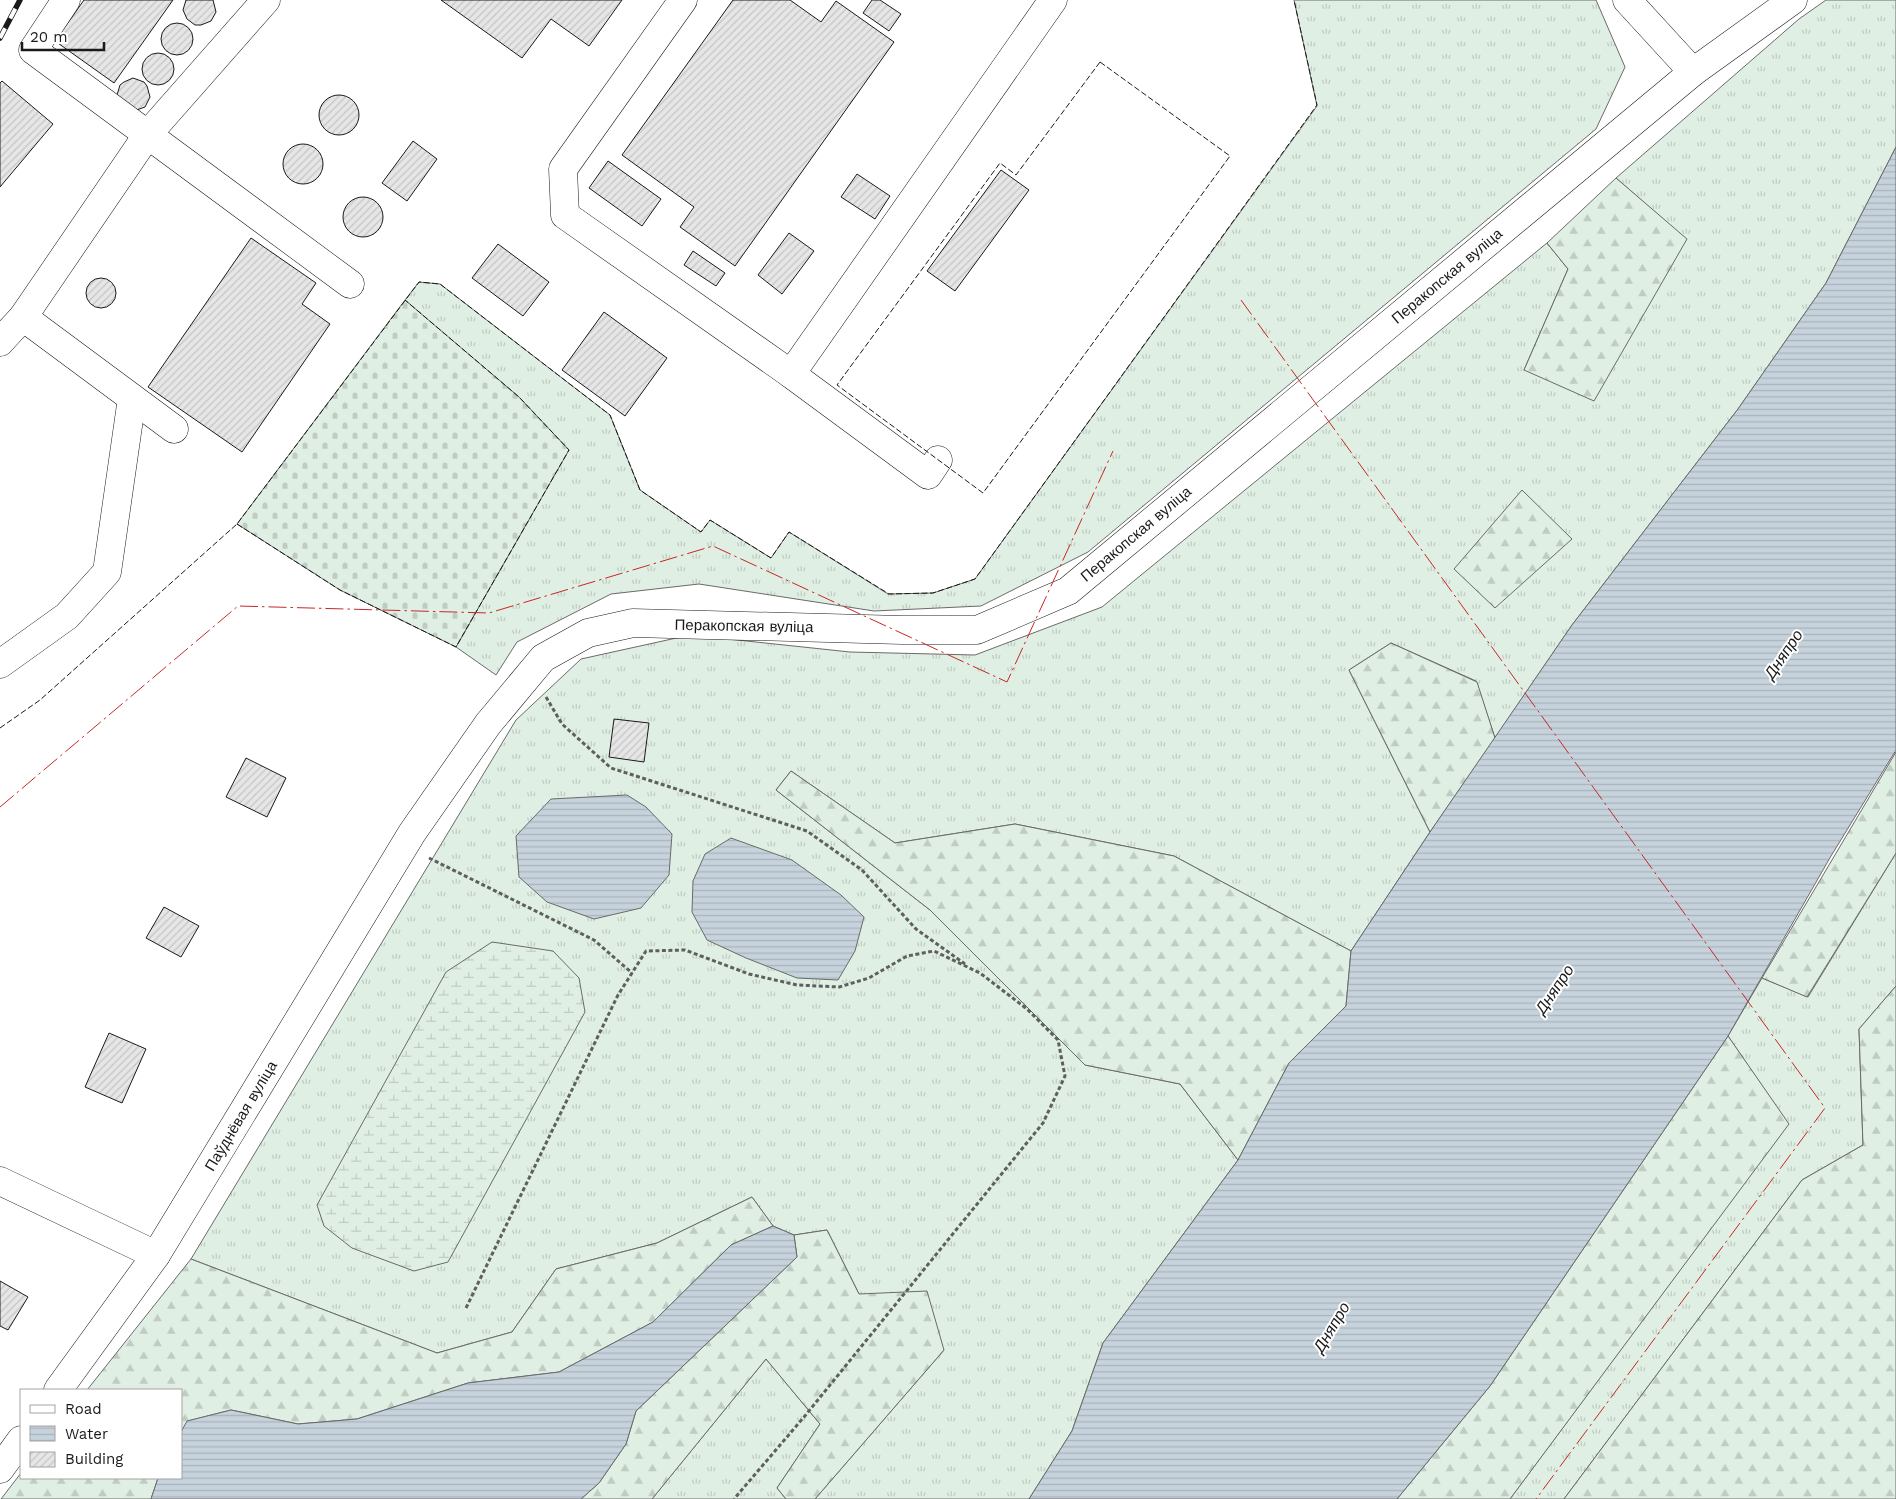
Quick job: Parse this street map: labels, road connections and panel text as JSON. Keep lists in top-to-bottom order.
{
  "streets": {
    "street": ["Перакопская вуліца", "Паўднёвая вуліца"]
  },
  "crossings": [
    ["Перакопская вуліца", "Паўднёвая вуліца"]
  ],
  "water": ["Дняпро"],
  "legend": ["Road", "Water", "Building"],
  "scale_bar": "20 m"
}
